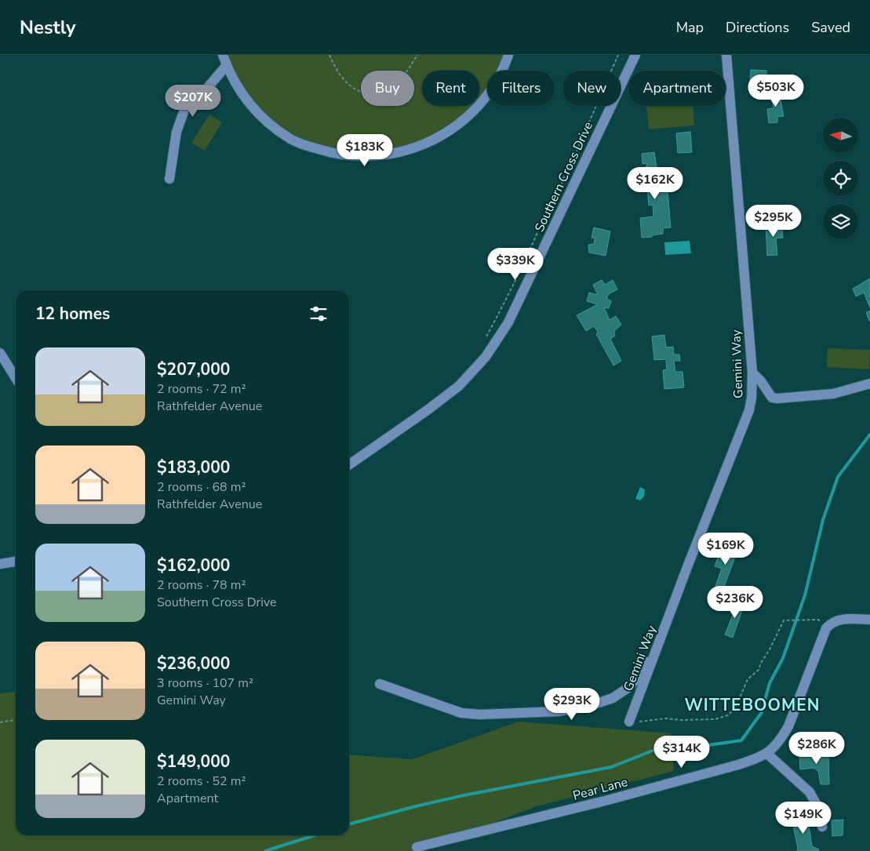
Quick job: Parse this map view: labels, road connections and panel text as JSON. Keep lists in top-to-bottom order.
{
  "streets": {
    "street": ["Southern Cross Drive", "Gemini Way", "Pear Lane"]
  },
  "districts": ["WITTEBOOMEN"],
  "north": "left",
  "page": {
    "header": "Nestly",
    "nav": ["Map", "Directions", "Saved"],
    "chip": [
      "Buy",
      "Rent",
      "Filters",
      "New",
      "Apartment"
    ],
    "price": [
      "$503K",
      "$207K",
      "$183K",
      "$162K",
      "$295K",
      "$339K",
      "$169K",
      "$236K",
      "$293K",
      "$286K",
      "$314K",
      "$149K"
    ],
    "heading": "12 homes",
    "list": [
      {
        "name": "$207,000",
        "note": "2 rooms · 72 m² · Rathfelder Avenue"
      },
      {
        "name": "$183,000",
        "note": "2 rooms · 68 m² · Rathfelder Avenue"
      },
      {
        "name": "$162,000",
        "note": "2 rooms · 78 m² · Southern Cross Drive"
      },
      {
        "name": "$236,000",
        "note": "3 rooms · 107 m² · Gemini Way"
      },
      {
        "name": "$149,000",
        "note": "2 rooms · 52 m² · Apartment"
      }
    ]
  }
}
